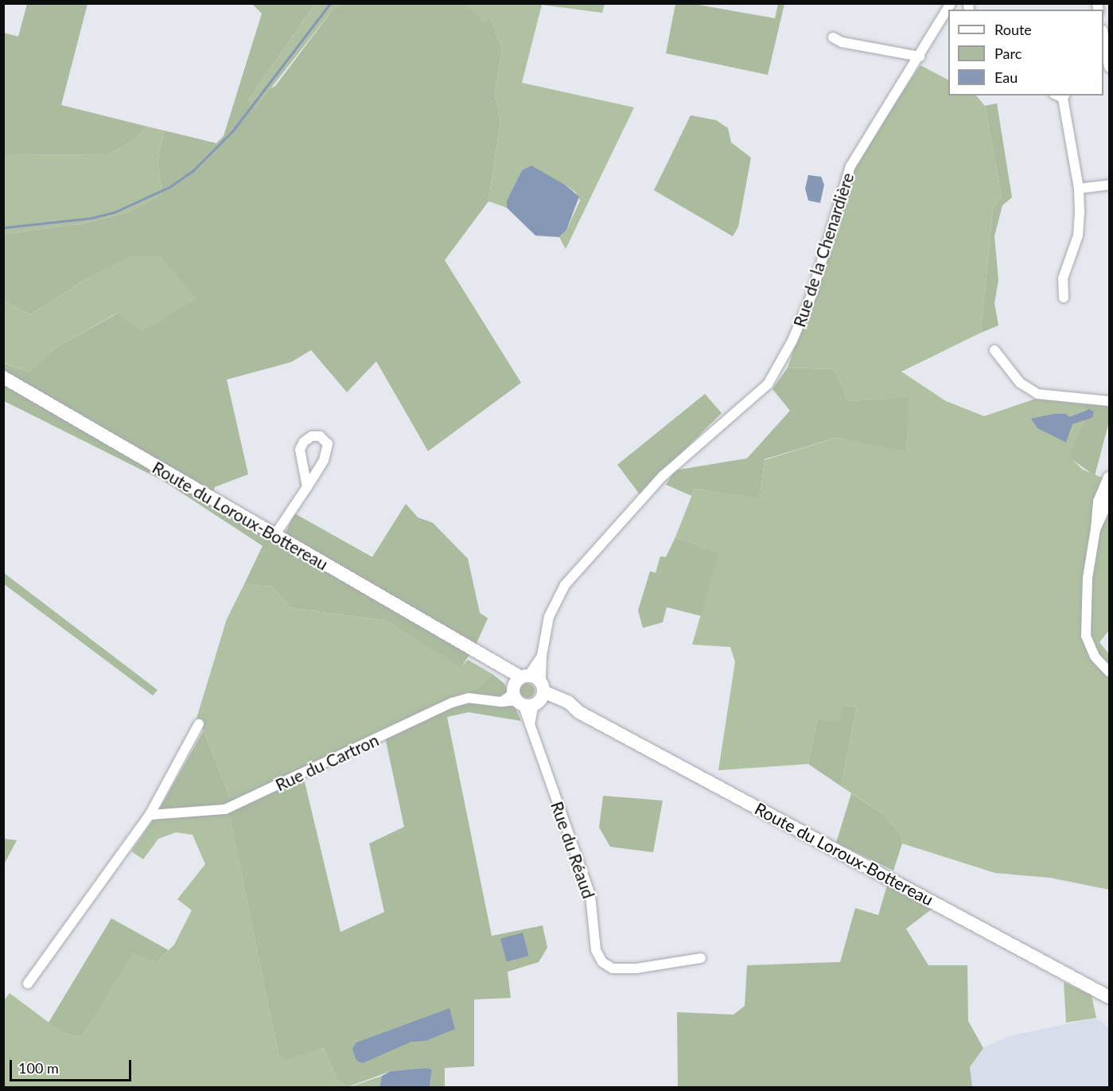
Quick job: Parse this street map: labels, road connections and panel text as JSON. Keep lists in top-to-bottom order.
{
  "streets": {
    "main road": ["Route du Loroux-Bottereau"],
    "street": ["Rue de la Chenardière", "Rue du Cartron", "Rue du Réaud"]
  },
  "crossings": [
    ["Rue de la Chenardière", "Route du Loroux-Bottereau"],
    ["Rue de la Chenardière", "Rue du Cartron"],
    ["Rue de la Chenardière", "Rue du Réaud"],
    ["Route du Loroux-Bottereau", "Rue du Cartron"],
    ["Route du Loroux-Bottereau", "Rue du Réaud"],
    ["Rue du Cartron", "Rue du Réaud"]
  ],
  "legend": ["Route", "Parc", "Eau"],
  "scale_bar": "100 m"
}
